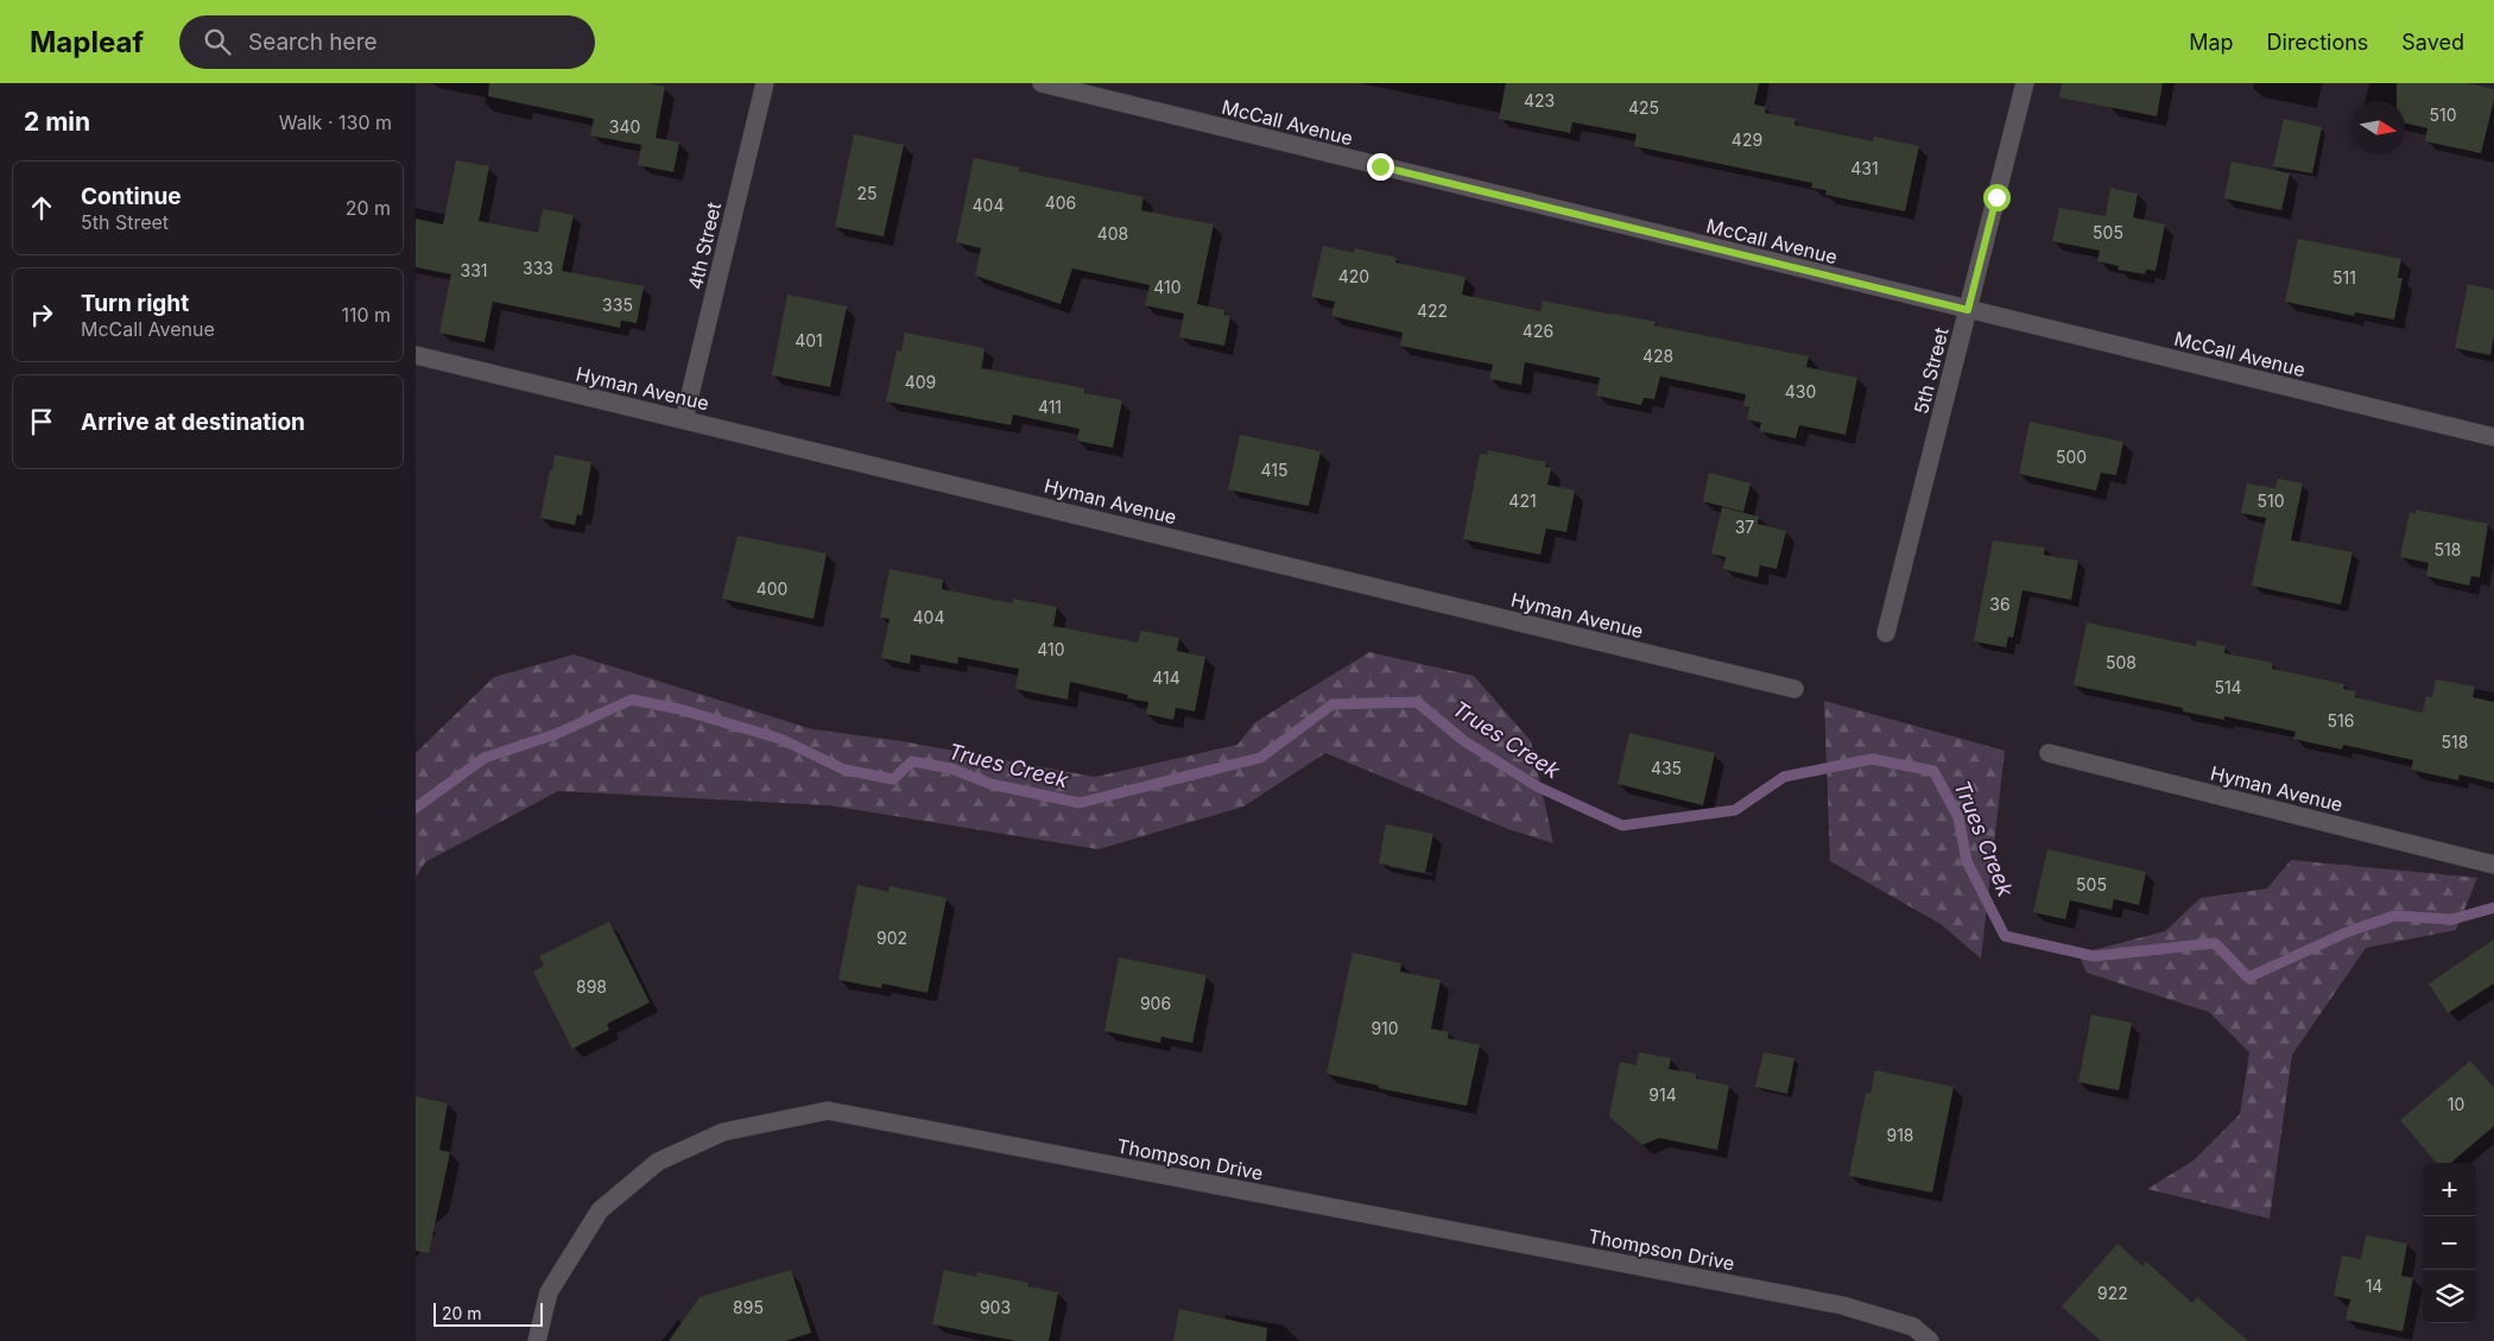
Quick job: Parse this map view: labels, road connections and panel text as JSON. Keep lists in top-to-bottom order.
{
  "streets": {
    "street": [
      "McCall Avenue",
      "4th Street",
      "5th Street",
      "Hyman Avenue",
      "Thompson Drive"
    ]
  },
  "crossings": [
    ["McCall Avenue", "5th Street"],
    ["4th Street", "Hyman Avenue"]
  ],
  "water": ["Trues Creek"],
  "house_numbers": [
    "423",
    "425",
    "510",
    "340",
    "429",
    "431",
    "25",
    "406",
    "404",
    "505",
    "408",
    "333",
    "331",
    "420",
    "511",
    "410",
    "335",
    "422",
    "426",
    "401",
    "428",
    "409",
    "430",
    "411",
    "500",
    "415",
    "421",
    "510",
    "37",
    "518",
    "400",
    "36",
    "404",
    "410",
    "508",
    "414",
    "514",
    "516",
    "518",
    "435",
    "505",
    "902",
    "898",
    "906",
    "910",
    "914",
    "10",
    "918",
    "14",
    "922",
    "895",
    "903"
  ],
  "scale_bar": "20 m",
  "north": "right",
  "page": {
    "header": "Mapleaf",
    "search": "Search here",
    "nav": ["Map", "Directions", "Saved"],
    "heading": ["2 min", "Walk · 130 m"],
    "list": [
      ["Continue", "5th Street", "20 m"],
      ["Turn right", "McCall Avenue", "110 m"],
      "Arrive at destination"
    ],
    "map_buttons": ["+", "−"],
    "scale": "20 m"
  }
}
